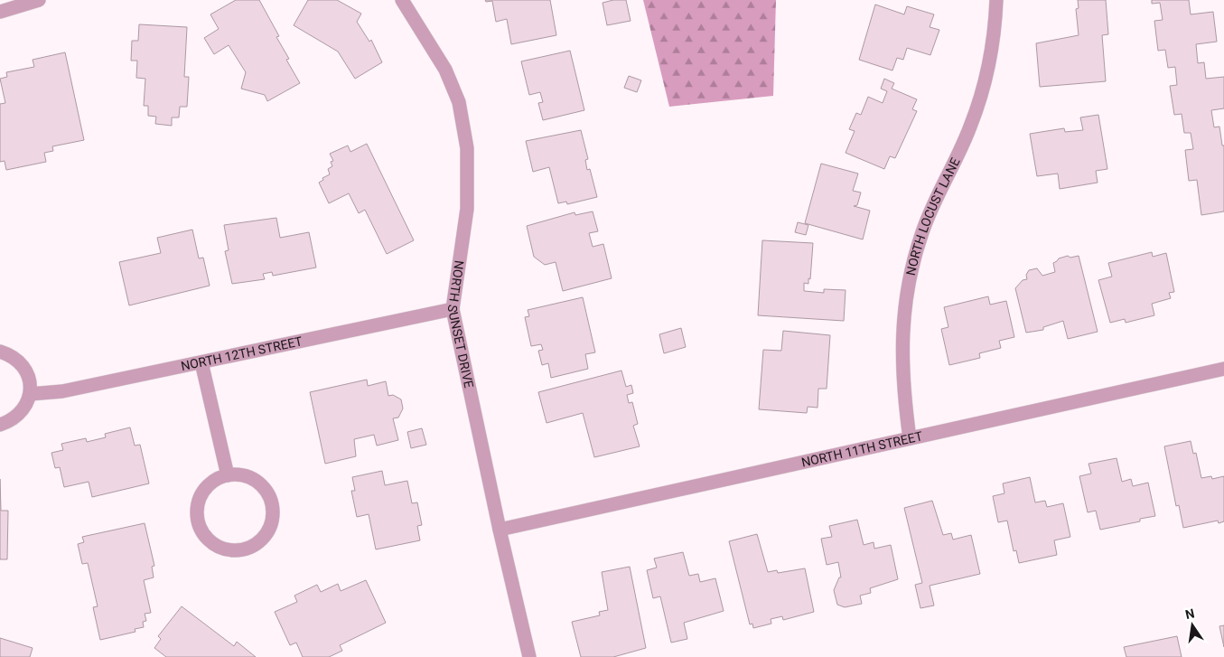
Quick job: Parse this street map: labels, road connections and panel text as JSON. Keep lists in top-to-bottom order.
{
  "streets": {
    "street": [
      "NORTH LOCUST LANE",
      "NORTH SUNSET DRIVE",
      "NORTH 12TH STREET",
      "NORTH 11TH STREET"
    ]
  },
  "crossings": [
    ["NORTH LOCUST LANE", "NORTH 11TH STREET"],
    ["NORTH SUNSET DRIVE", "NORTH 12TH STREET"],
    ["NORTH SUNSET DRIVE", "NORTH 11TH STREET"]
  ],
  "north": "top"
}
